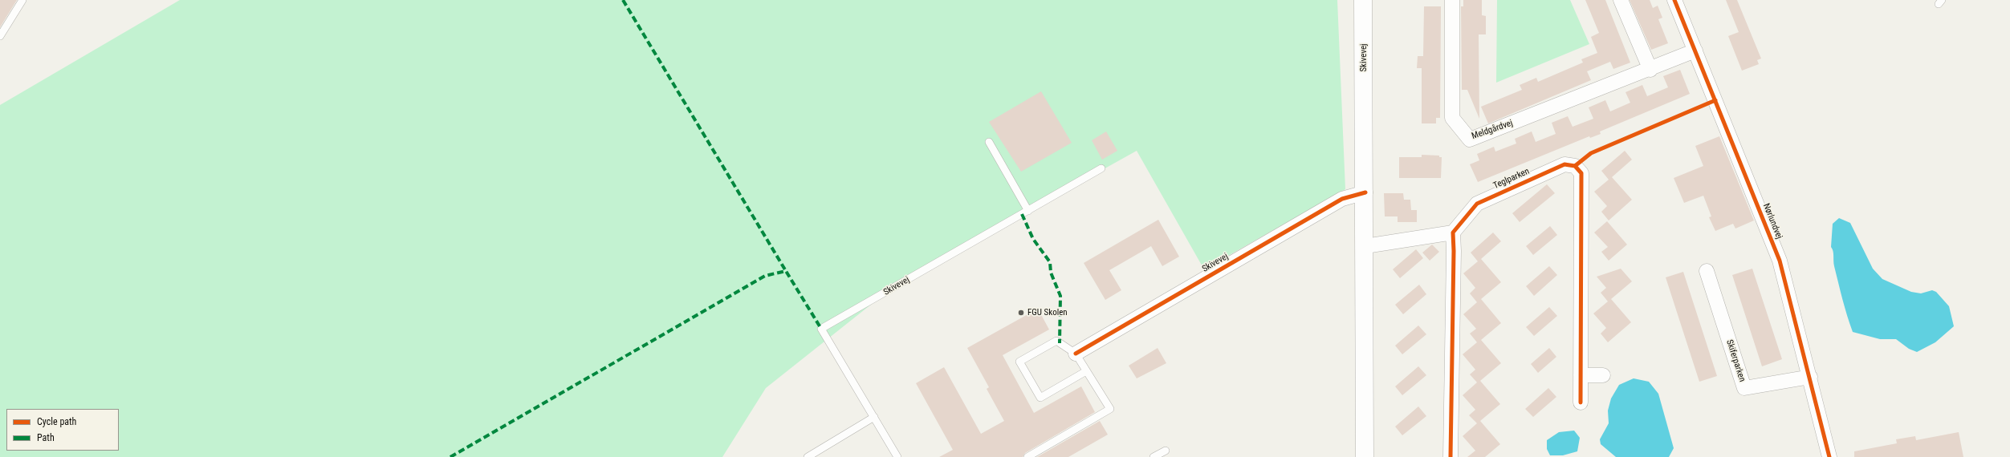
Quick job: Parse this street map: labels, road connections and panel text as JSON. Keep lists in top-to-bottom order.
{
  "streets": {
    "street": [
      "Skivevej",
      "Meldgårdvej",
      "Teglparken",
      "Nørlundvej",
      "Skiferparken"
    ]
  },
  "crossings": [
    ["Meldgårdvej", "Nørlundvej"],
    ["Nørlundvej", "Skiferparken"]
  ],
  "places": ["FGU Skolen"],
  "legend": ["Cycle path", "Path"]
}
